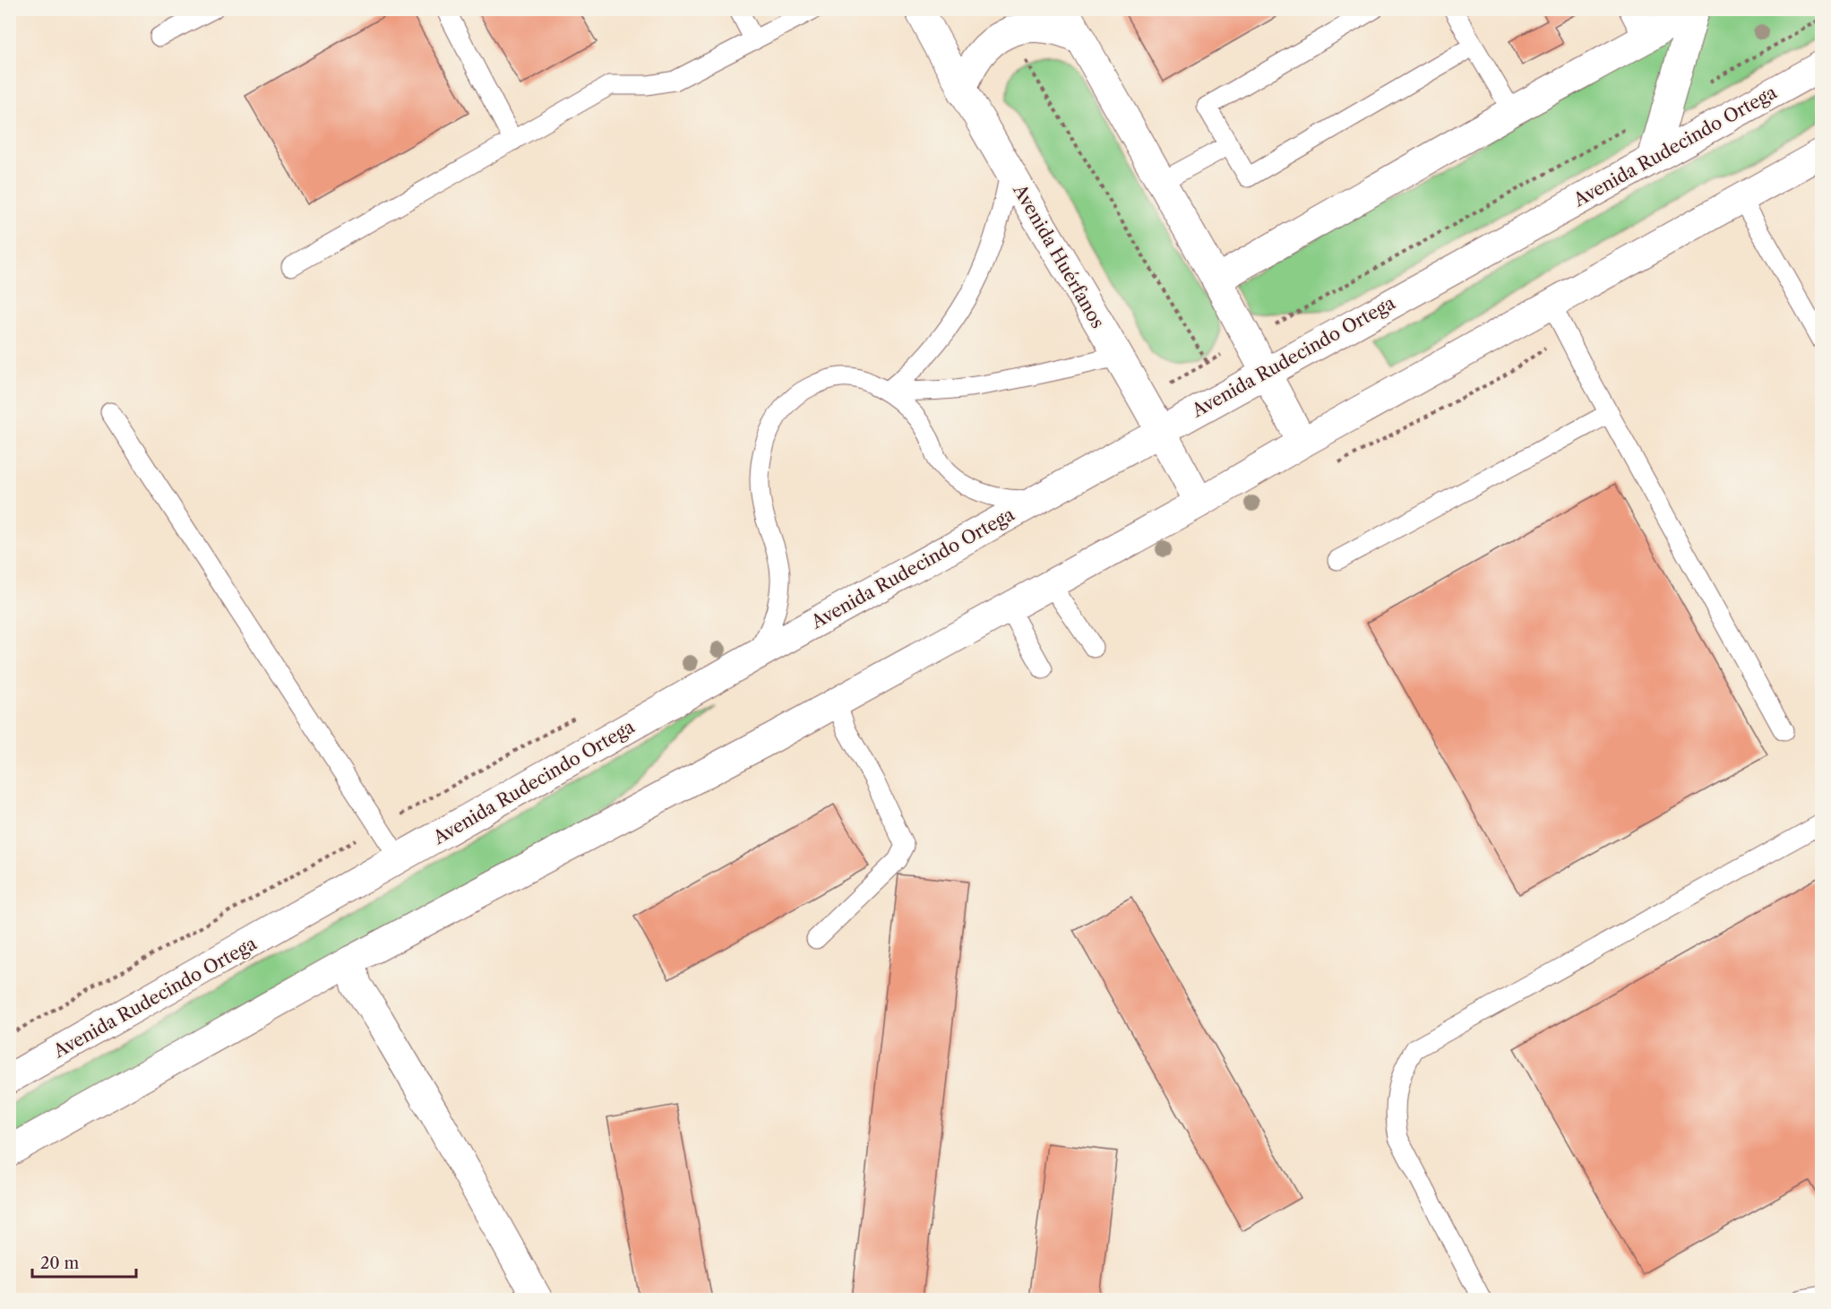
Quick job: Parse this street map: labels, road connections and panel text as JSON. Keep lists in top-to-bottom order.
{
  "streets": {
    "main road": ["Avenida Rudecindo Ortega", "Avenida Huérfanos"]
  },
  "crossings": [
    ["Avenida Rudecindo Ortega", "Avenida Huérfanos"]
  ],
  "scale_bar": "20 m"
}
